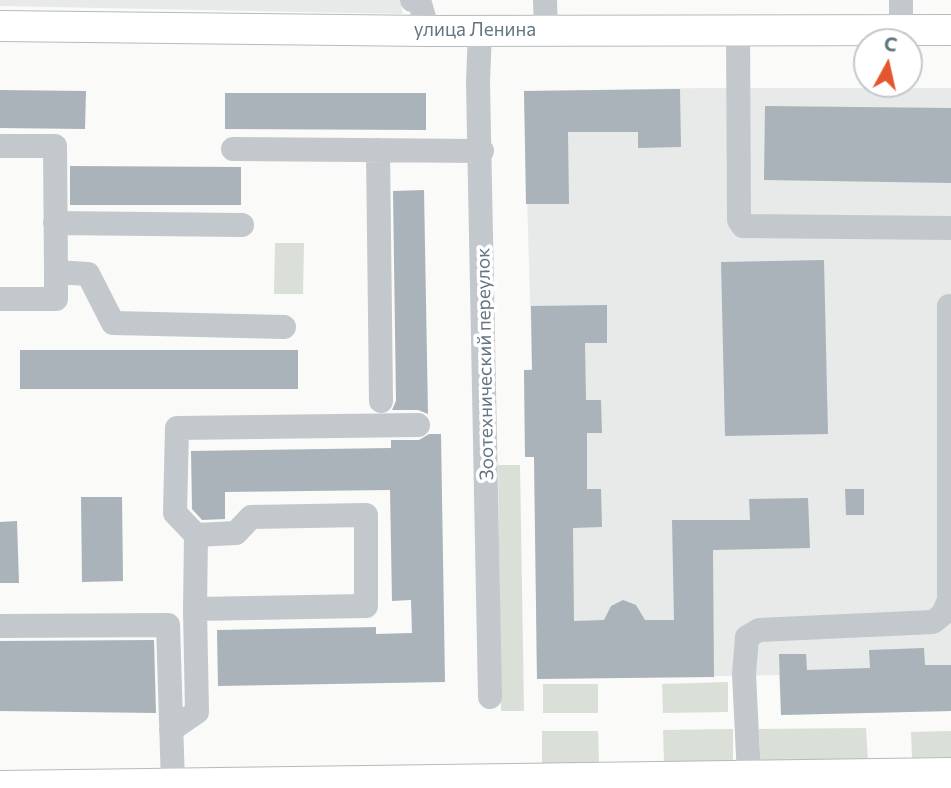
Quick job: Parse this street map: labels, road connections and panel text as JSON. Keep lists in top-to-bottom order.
{
  "streets": {
    "main road": ["улица Ленина"],
    "street": ["Зоотехнический переулок"]
  },
  "crossings": [
    ["улица Ленина", "Зоотехнический переулок"]
  ],
  "north": "top"
}
